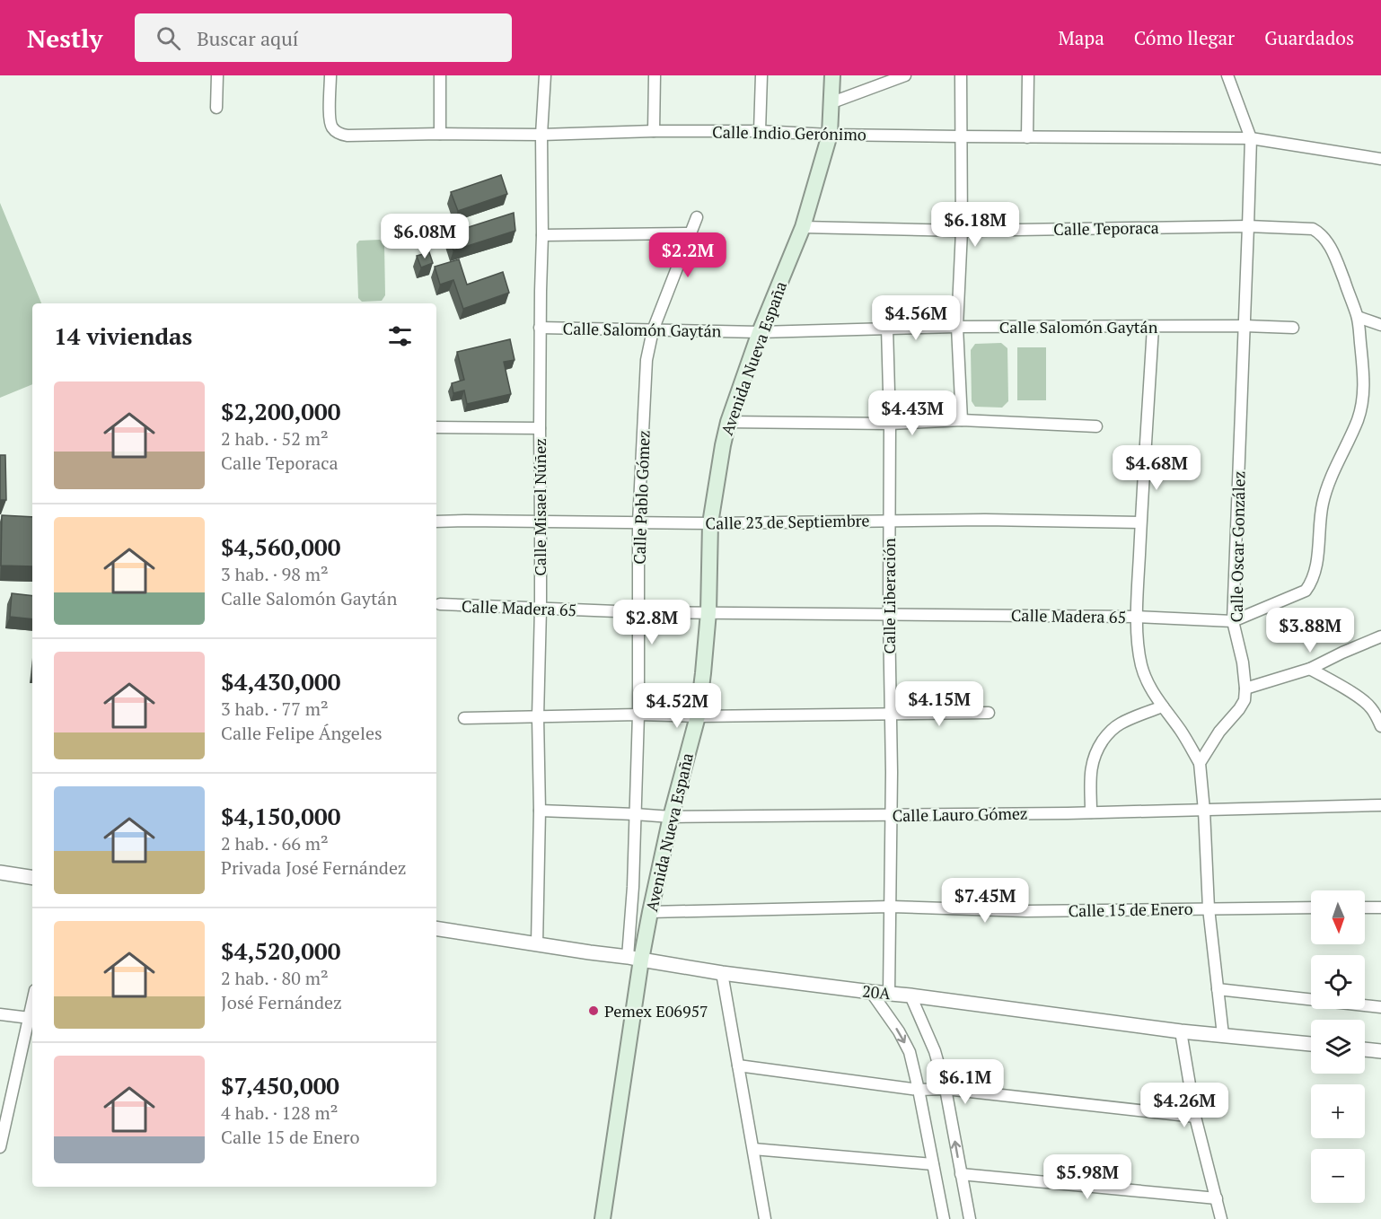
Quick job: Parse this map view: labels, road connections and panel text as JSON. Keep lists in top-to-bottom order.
{
  "streets": {
    "main road": ["Avenida Nueva España"],
    "street": [
      "Calle Indio Gerónimo",
      "Calle Teporaca",
      "Calle Salomón Gaytán",
      "Calle Pablo Gómez",
      "Calle Misael Núñez",
      "Calle 23 de Septiembre",
      "Calle Oscar González",
      "Calle Liberación",
      "Calle Madera 65",
      "Calle Lauro Gómez",
      "Calle 15 de Enero",
      "20A"
    ]
  },
  "crossings": [
    ["Calle Indio Gerónimo", "Avenida Nueva España"],
    ["Calle Indio Gerónimo", "Calle Misael Núñez"],
    ["Calle Indio Gerónimo", "Calle Oscar González"],
    ["Calle Teporaca", "Avenida Nueva España"],
    ["Calle Teporaca", "Calle Oscar González"],
    ["Calle Teporaca", "Calle Madera 65"],
    ["Calle Salomón Gaytán", "Avenida Nueva España"],
    ["Calle Salomón Gaytán", "Calle Pablo Gómez"],
    ["Calle Salomón Gaytán", "Calle Misael Núñez"],
    ["Calle Salomón Gaytán", "Calle Oscar González"],
    ["Calle Salomón Gaytán", "Calle Liberación"],
    ["Avenida Nueva España", "Calle Pablo Gómez"],
    ["Avenida Nueva España", "Calle 23 de Septiembre"],
    ["Avenida Nueva España", "Calle Madera 65"],
    ["Avenida Nueva España", "Calle Lauro Gómez"],
    ["Avenida Nueva España", "Calle 15 de Enero"],
    ["Avenida Nueva España", "20A"],
    ["Calle Pablo Gómez", "Calle 23 de Septiembre"],
    ["Calle Pablo Gómez", "Calle Madera 65"],
    ["Calle Pablo Gómez", "Calle Lauro Gómez"],
    ["Calle Pablo Gómez", "20A"],
    ["Calle Misael Núñez", "Calle 23 de Septiembre"],
    ["Calle Misael Núñez", "Calle Madera 65"],
    ["Calle Misael Núñez", "Calle Lauro Gómez"],
    ["Calle Misael Núñez", "20A"],
    ["Calle 23 de Septiembre", "Calle Liberación"],
    ["Calle Oscar González", "Calle Madera 65"],
    ["Calle Liberación", "Calle Madera 65"],
    ["Calle Liberación", "Calle Lauro Gómez"],
    ["Calle Liberación", "Calle 15 de Enero"],
    ["Calle Liberación", "20A"]
  ],
  "places": ["Pemex E06957"],
  "north": "bottom",
  "page": {
    "header": "Nestly",
    "search": "Buscar aquí",
    "nav": ["Mapa", "Cómo llegar", "Guardados"],
    "price": [
      "$6.18M",
      "$6.08M",
      "$2.2M",
      "$4.56M",
      "$4.43M",
      "$4.68M",
      "$2.8M",
      "$3.88M",
      "$4.15M",
      "$4.52M",
      "$7.45M",
      "$6.1M",
      "$4.26M",
      "$5.98M"
    ],
    "heading": "14 viviendas",
    "list": [
      {
        "name": "$2,200,000",
        "note": "2 hab. · 52 m² · Calle Teporaca"
      },
      {
        "name": "$4,560,000",
        "note": "3 hab. · 98 m² · Calle Salomón Gaytán"
      },
      {
        "name": "$4,430,000",
        "note": "3 hab. · 77 m² · Calle Felipe Ángeles"
      },
      {
        "name": "$4,150,000",
        "note": "2 hab. · 66 m² · Privada José Fernández"
      },
      {
        "name": "$4,520,000",
        "note": "2 hab. · 80 m² · José Fernández"
      },
      {
        "name": "$7,450,000",
        "note": "4 hab. · 128 m² · Calle 15 de Enero"
      }
    ],
    "map_buttons": ["+", "−"]
  }
}
